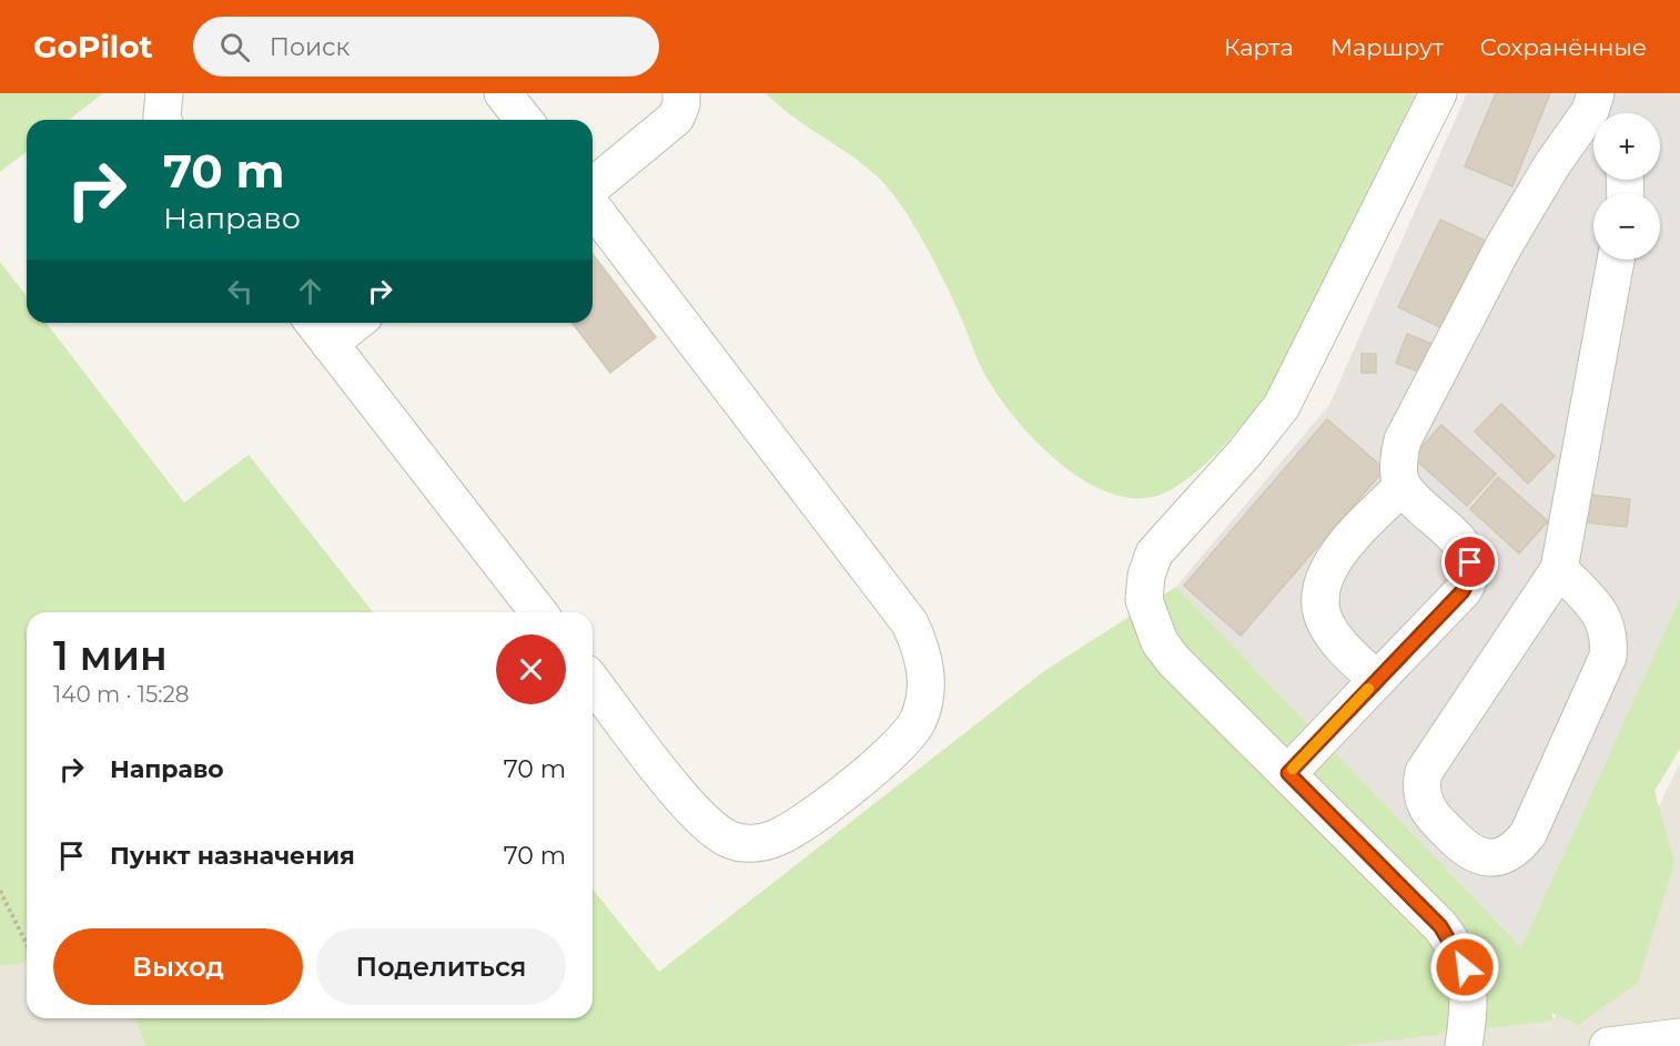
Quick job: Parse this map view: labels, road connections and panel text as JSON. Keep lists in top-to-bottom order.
{
  "page": {
    "header": "GoPilot",
    "search": "Поиск",
    "nav": ["Карта", "Маршрут", "Сохранённые"],
    "map_buttons": ["+", "−"],
    "turn": ["70 m", "Направо"],
    "heading": ["1 мин", "140 m · 15:28"],
    "list": [
      {
        "name": "Направо",
        "value": "70 m"
      },
      {
        "name": "Пункт назначения",
        "value": "70 m"
      }
    ],
    "buttons": ["Выход", "Поделиться"]
  }
}
